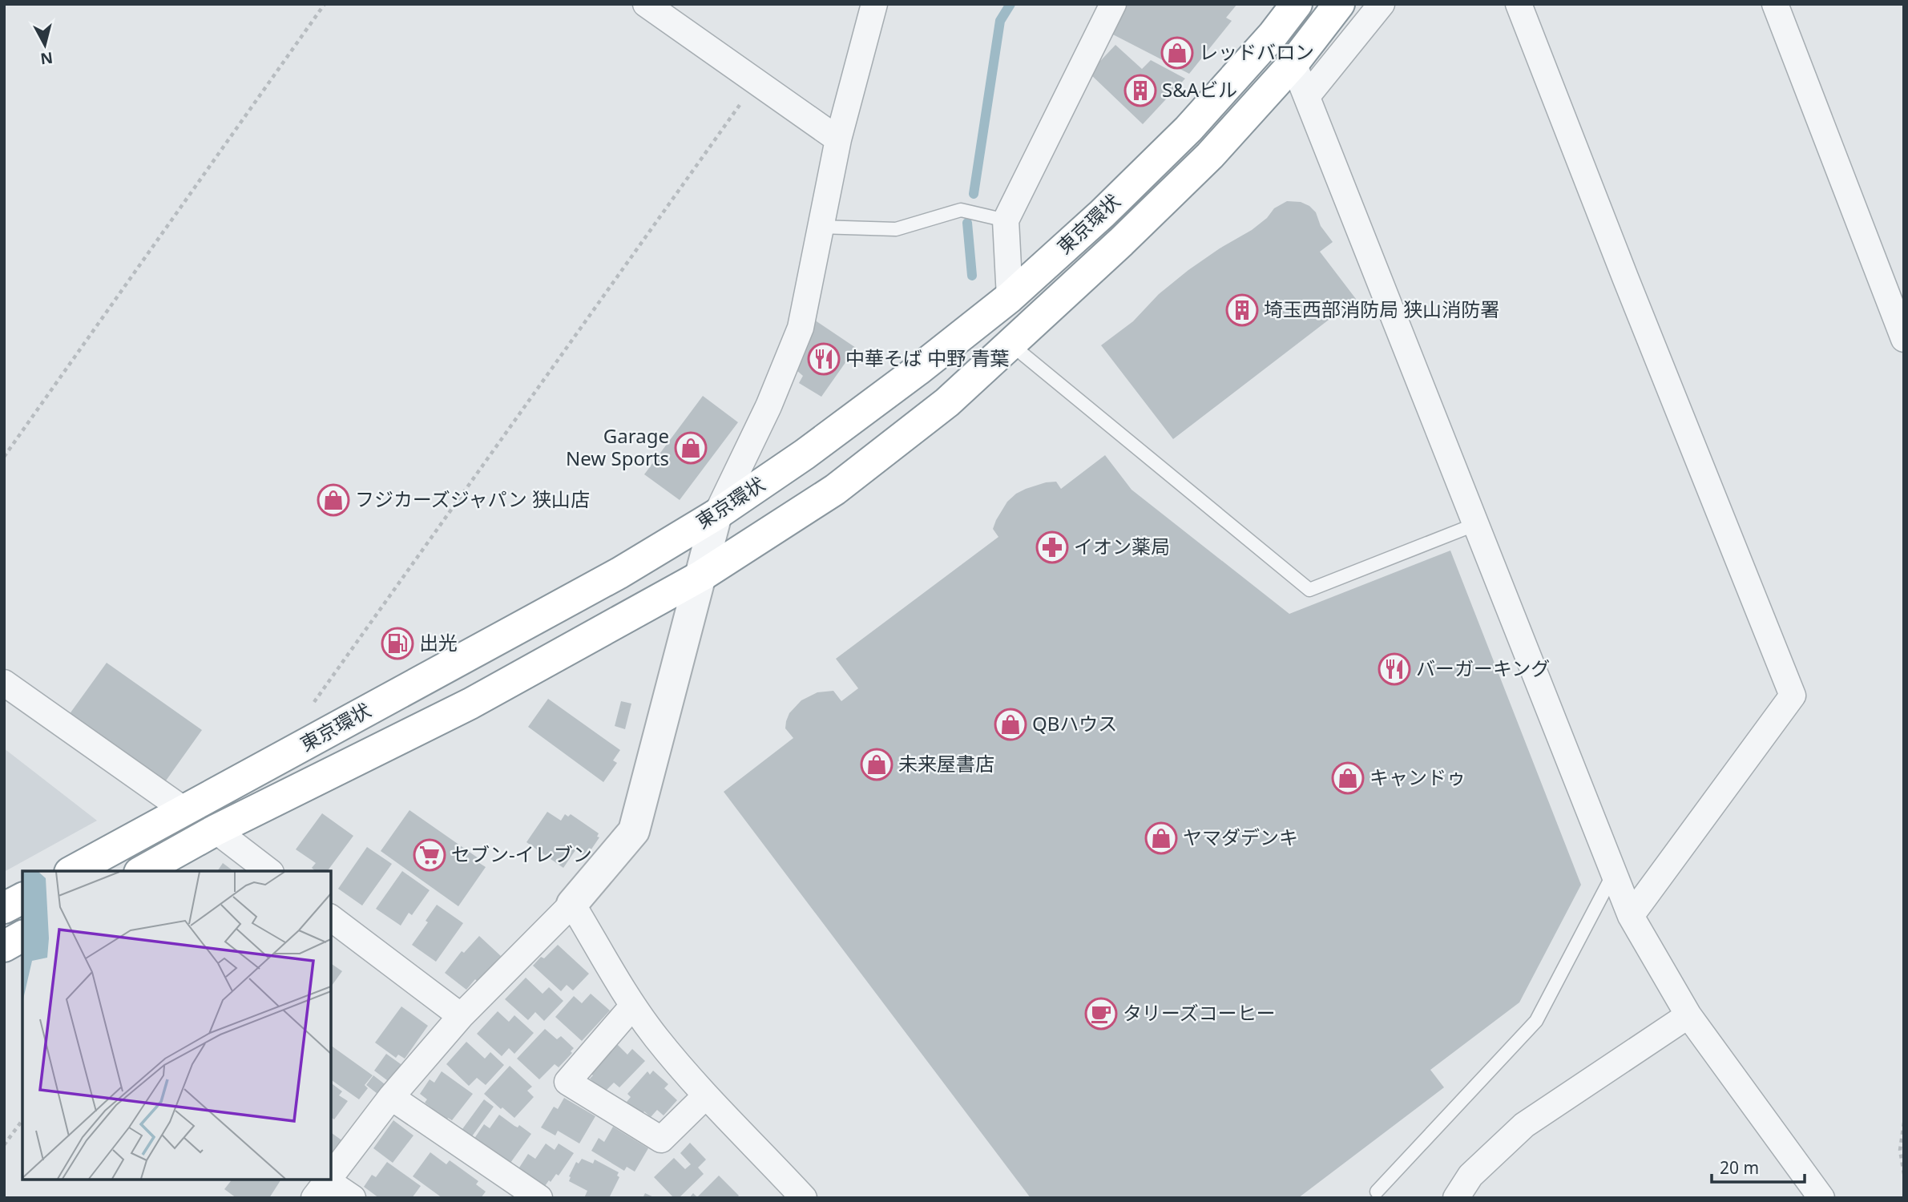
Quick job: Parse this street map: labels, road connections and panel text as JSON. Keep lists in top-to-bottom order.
{
  "streets": {
    "highway": ["東京環状"]
  },
  "places": {
    "shop": [
      "レッドバロン",
      "Garage New Sports",
      "フジカーズジャパン 狭山店",
      "QBハウス",
      "未来屋書店",
      "キャンドゥ",
      "ヤマダデンキ"
    ],
    "building": ["S&Aビル", "埼玉西部消防局 狭山消防署"],
    "restaurant": ["中華そば 中野 青葉", "バーガーキング"],
    "pharmacy": ["イオン薬局"],
    "fuel station": ["出光"],
    "supermarket": ["セブン-イレブン"],
    "cafe": ["タリーズコーヒー"]
  },
  "scale_bar": "20 m",
  "north": "bottom"
}
